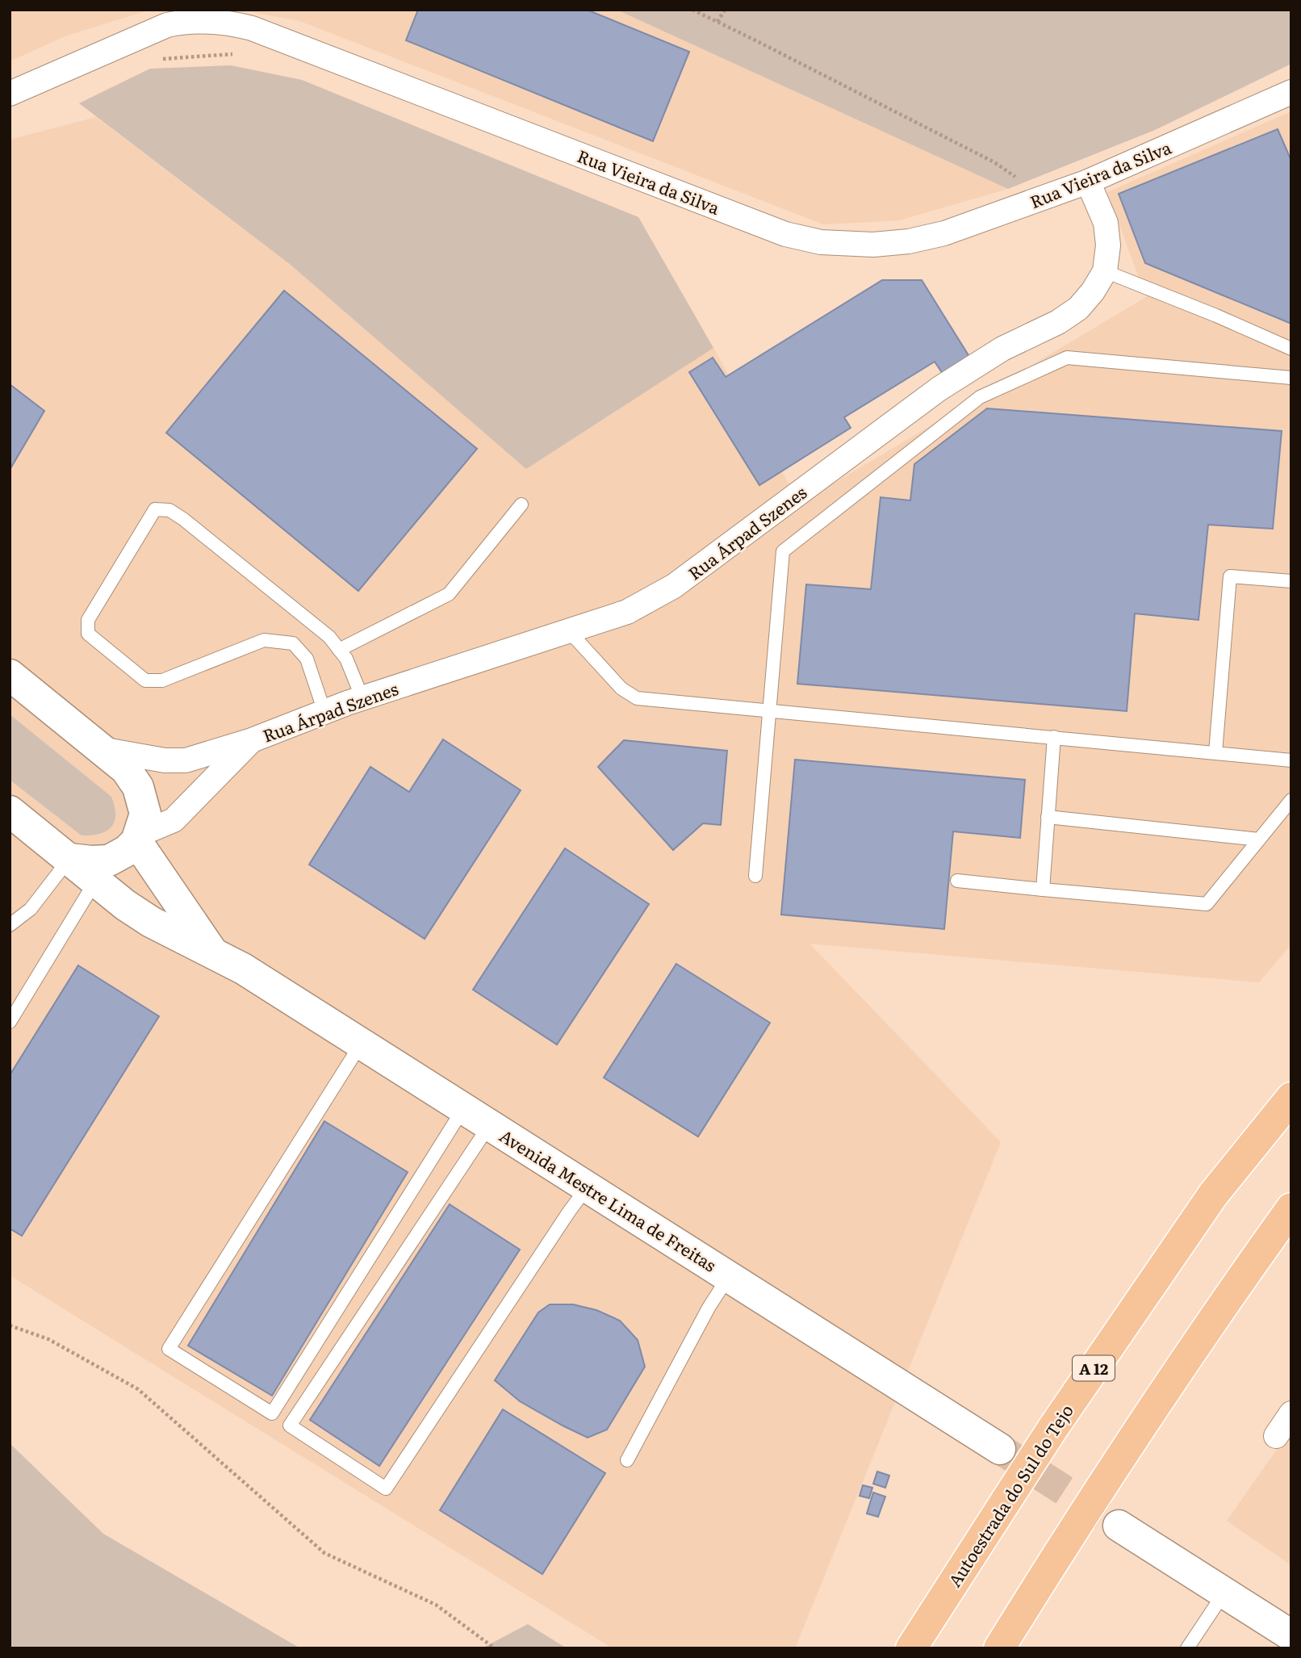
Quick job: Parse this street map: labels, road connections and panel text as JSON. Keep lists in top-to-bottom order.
{
  "streets": {
    "highway": ["A 12", "Autoestrada do Sul do Tejo"],
    "main road": ["Avenida Mestre Lima de Freitas"],
    "street": ["Rua Vieira da Silva", "Rua Árpad Szenes"]
  },
  "crossings": [
    ["Rua Vieira da Silva", "Rua Árpad Szenes"]
  ]
}
